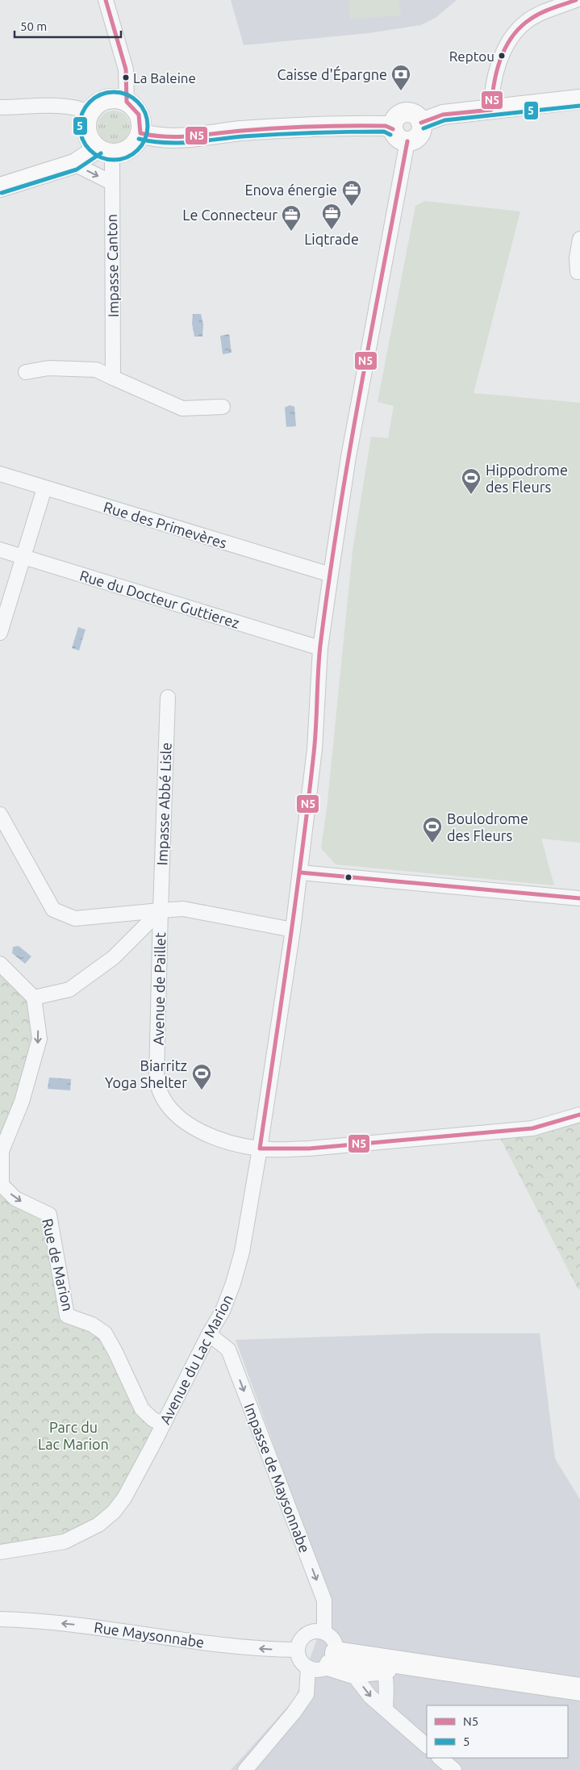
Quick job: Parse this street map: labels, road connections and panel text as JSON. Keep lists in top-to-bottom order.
{
  "streets": {
    "street": [
      "Impasse Canton",
      "Rue des Primevères",
      "Rue du Docteur Guttierez",
      "Impasse Abbé Lisle",
      "Avenue de Paillet",
      "Rue de Marion",
      "Avenue du Lac Marion",
      "Impasse de Maysonnabe",
      "Rue Maysonnabe"
    ]
  },
  "crossings": [
    ["Rue des Primevères", "Avenue du Lac Marion"],
    ["Rue du Docteur Guttierez", "Avenue du Lac Marion"],
    ["Impasse Abbé Lisle", "Avenue de Paillet"],
    ["Avenue de Paillet", "Avenue du Lac Marion"],
    ["Rue de Marion", "Avenue du Lac Marion"],
    ["Avenue du Lac Marion", "Impasse de Maysonnabe"],
    ["Impasse de Maysonnabe", "Rue Maysonnabe"]
  ],
  "one_way": ["Rue de Marion", "Impasse de Maysonnabe", "Rue Maysonnabe"],
  "parks": ["Parc du Lac Marion"],
  "places": {
    "other": ["Reptou", "La Baleine"],
    "bank": ["Caisse d'Épargne"],
    "office": ["Enova énergie", "Liqtrade", "Le Connecteur"],
    "sports": ["Hippodrome des Fleurs", "Boulodrome des Fleurs", "Biarritz Yoga Shelter"]
  },
  "lines": ["transit line N5", "transit line 5"],
  "legend": ["N5", "5"],
  "scale_bar": "50 m"
}
